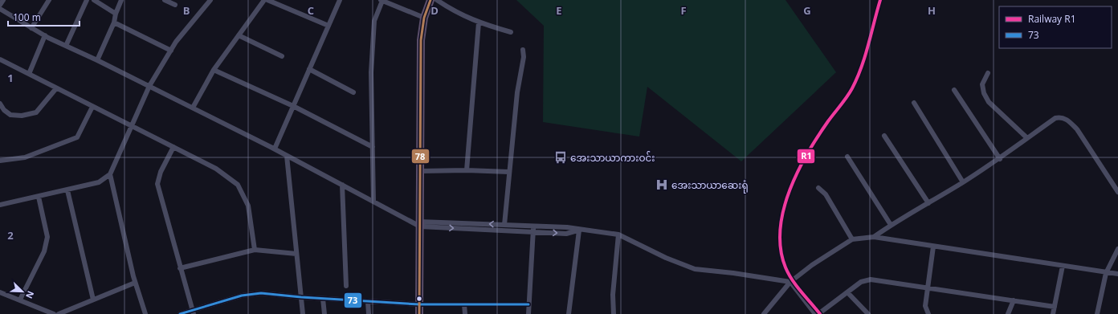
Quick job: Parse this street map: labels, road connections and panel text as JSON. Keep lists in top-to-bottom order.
{
  "places": {
    "bus stop": ["အေးသာယာကားဝင်း"],
    "hospital": ["အေးသာယာဆေးရုံ"]
  },
  "lines": ["rail line R1", "transit line 78", "transit line 73"],
  "legend": ["Railway R1", "73"],
  "scale_bar": "100 m",
  "north": "bottom right",
  "grid": {
    "columns": [
      "B",
      "C",
      "D",
      "E",
      "F",
      "G",
      "H"
    ],
    "rows": ["1", "2"]
  }
}
